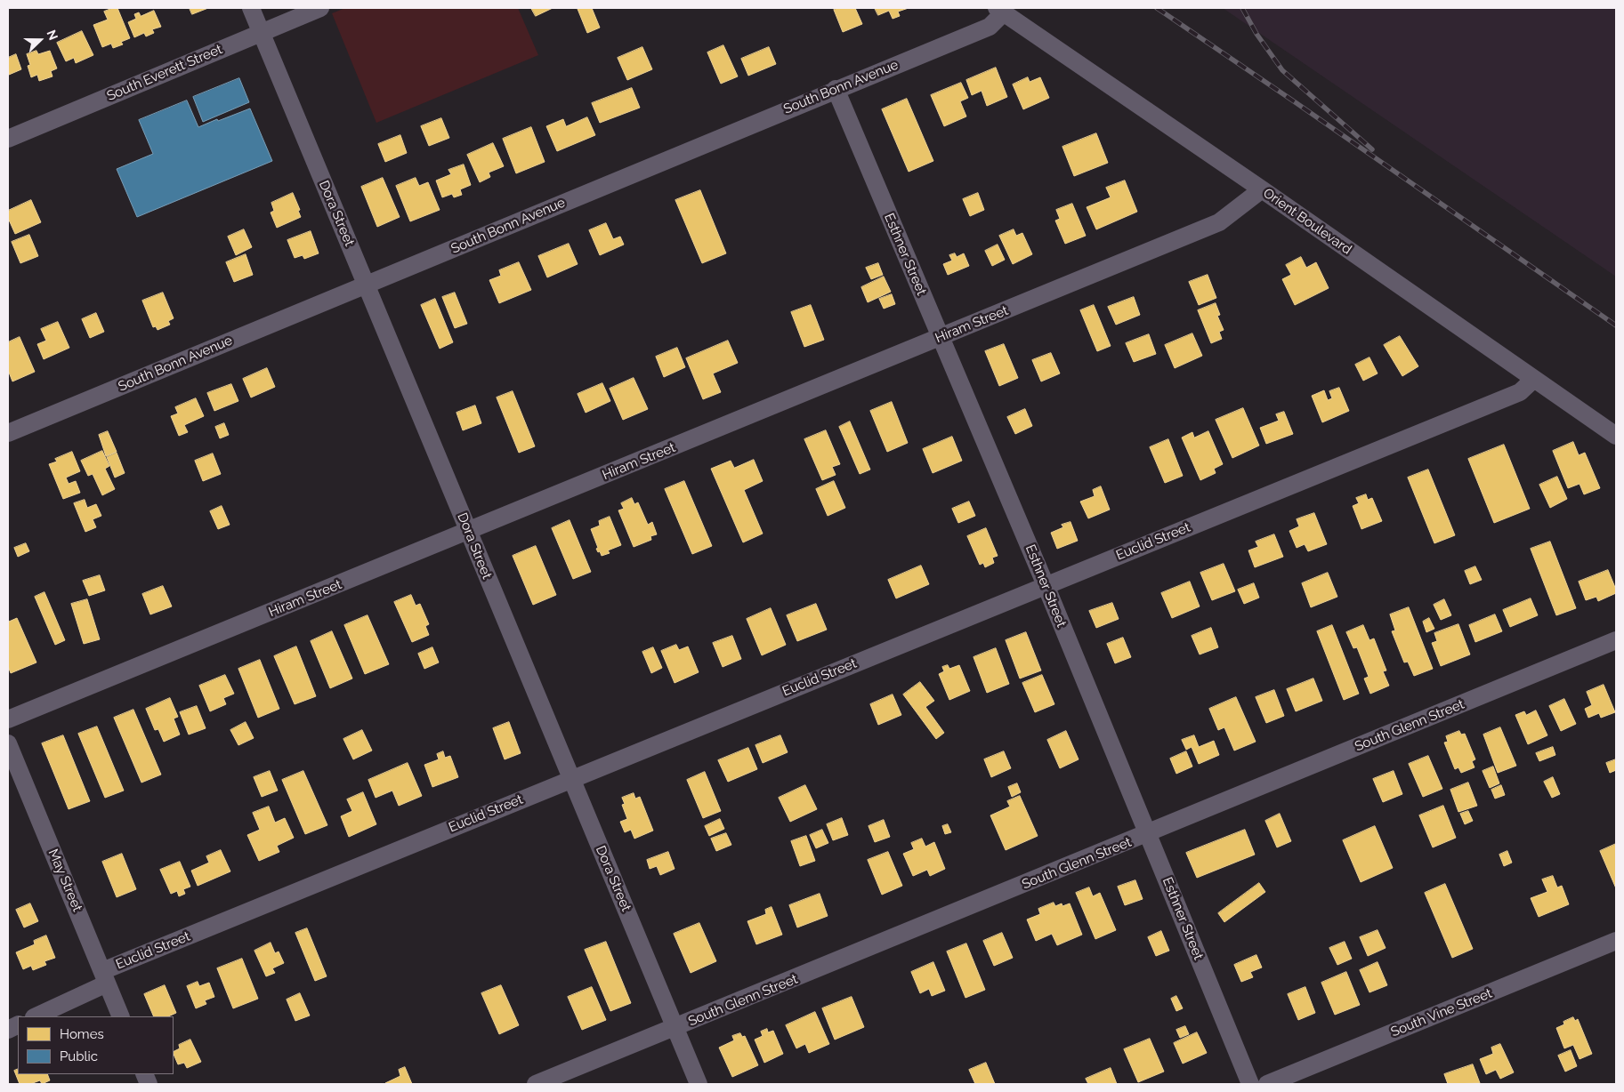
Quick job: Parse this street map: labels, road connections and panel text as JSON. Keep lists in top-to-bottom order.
{
  "streets": {
    "street": [
      "South Everett Street",
      "South Bonn Avenue",
      "Dora Street",
      "Orient Boulevard",
      "Esthner Street",
      "Hiram Street",
      "Euclid Street",
      "South Glenn Street",
      "May Street",
      "South Vine Street"
    ]
  },
  "crossings": [
    ["South Everett Street", "Dora Street"],
    ["South Bonn Avenue", "Dora Street"],
    ["South Bonn Avenue", "Orient Boulevard"],
    ["South Bonn Avenue", "Esthner Street"],
    ["Dora Street", "Hiram Street"],
    ["Dora Street", "Euclid Street"],
    ["Dora Street", "South Glenn Street"],
    ["Orient Boulevard", "Hiram Street"],
    ["Orient Boulevard", "Euclid Street"],
    ["Esthner Street", "Hiram Street"],
    ["Esthner Street", "Euclid Street"],
    ["Esthner Street", "South Glenn Street"],
    ["Euclid Street", "May Street"]
  ],
  "legend": ["Homes", "Public"],
  "north": "right"
}
